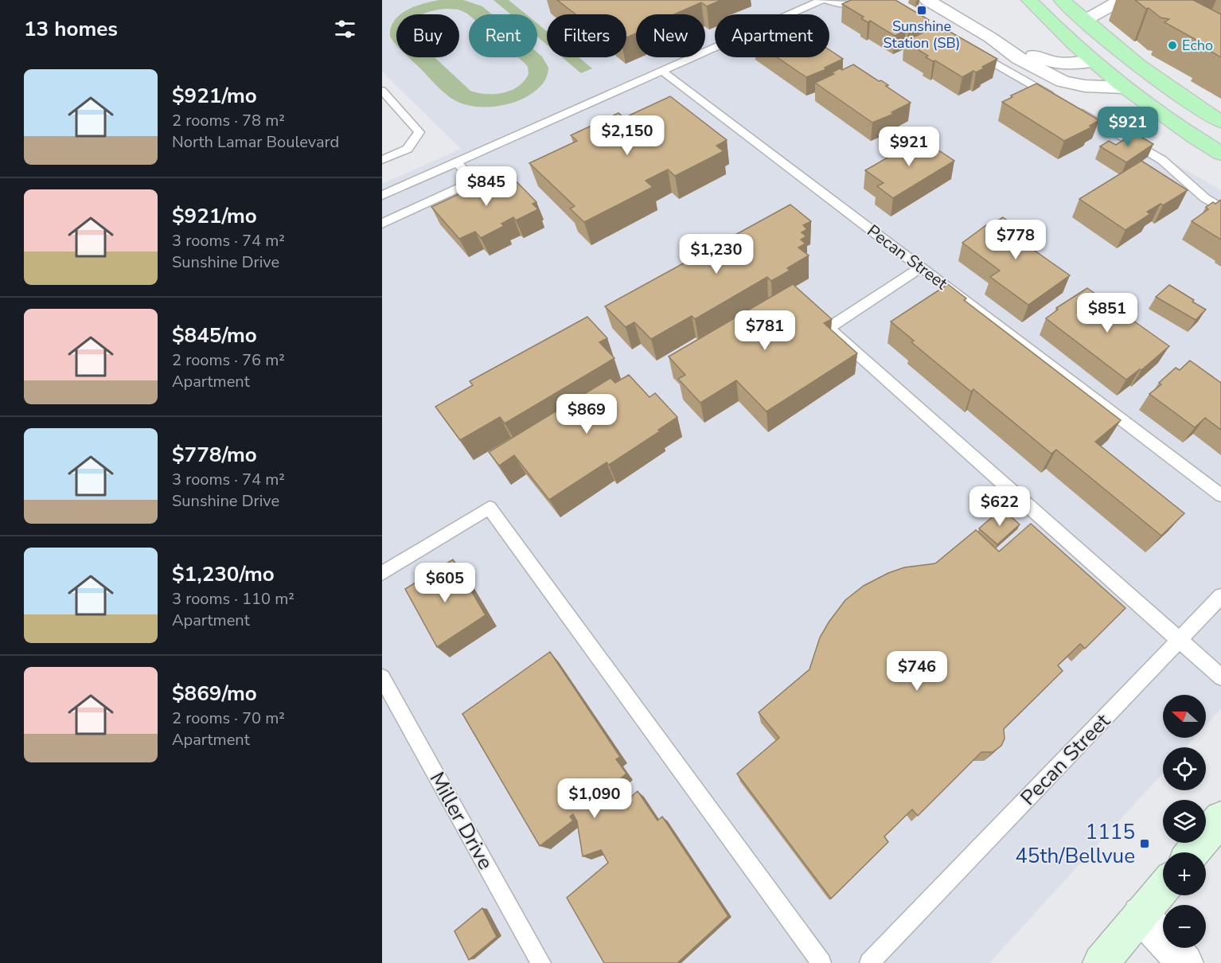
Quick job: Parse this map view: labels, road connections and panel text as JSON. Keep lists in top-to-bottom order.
{
  "streets": {
    "lane": ["Pecan Street", "Miller Drive"]
  },
  "places": {
    "transit": ["Sunshine Station (SB)", "1115 45th/Bellvue"],
    "other": ["Echo"]
  },
  "north": "left",
  "page": {
    "heading": "13 homes",
    "chip": [
      "Buy",
      "Rent",
      "Filters",
      "New",
      "Apartment"
    ],
    "list": [
      {
        "name": "$921/mo",
        "note": "2 rooms · 78 m² · North Lamar Boulevard"
      },
      {
        "name": "$921/mo",
        "note": "3 rooms · 74 m² · Sunshine Drive"
      },
      {
        "name": "$845/mo",
        "note": "2 rooms · 76 m² · Apartment"
      },
      {
        "name": "$778/mo",
        "note": "3 rooms · 74 m² · Sunshine Drive"
      },
      {
        "name": "$1,230/mo",
        "note": "3 rooms · 110 m² · Apartment"
      },
      {
        "name": "$869/mo",
        "note": "2 rooms · 70 m² · Apartment"
      }
    ],
    "price": [
      "$921",
      "$2,150",
      "$921",
      "$845",
      "$778",
      "$1,230",
      "$851",
      "$781",
      "$869",
      "$622",
      "$605",
      "$746",
      "$1,090"
    ],
    "map_buttons": ["+", "−"]
  }
}
